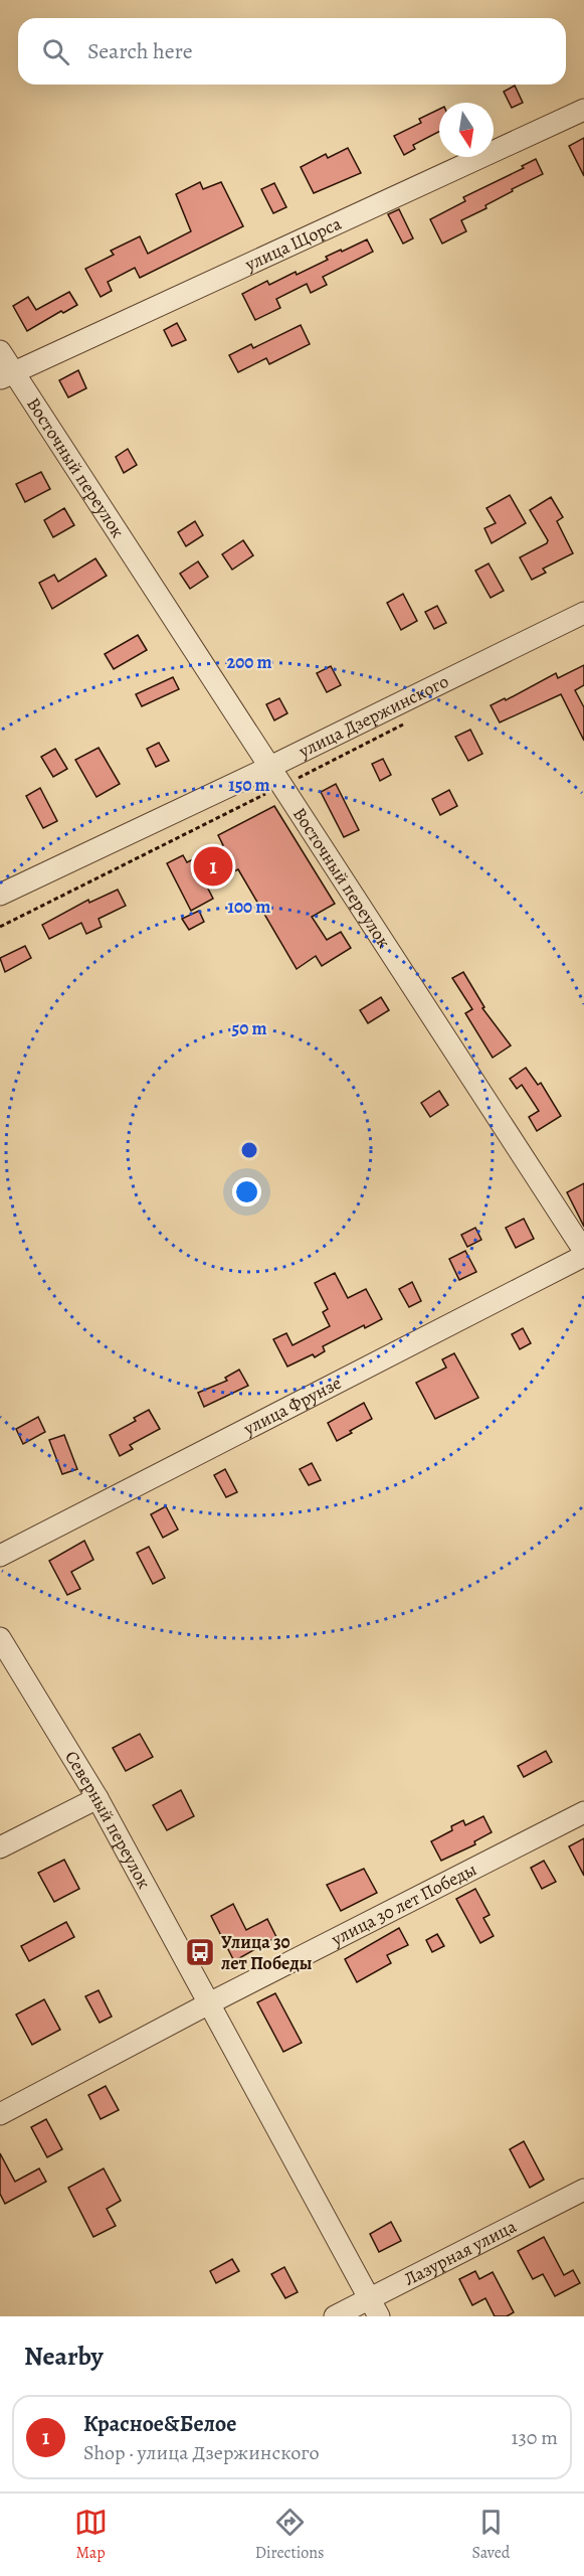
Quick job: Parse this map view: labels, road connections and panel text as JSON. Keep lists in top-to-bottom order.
{
  "streets": {
    "street": [
      "улица Щорса",
      "Восточный переулок",
      "улица Дзержинского",
      "улица Фрунзе",
      "Северный переулок",
      "улица 30 лет Победы",
      "Лазурная улица"
    ]
  },
  "crossings": [
    ["улица Щорса", "Восточный переулок"],
    ["Восточный переулок", "улица Дзержинского"],
    ["Северный переулок", "улица 30 лет Победы"],
    ["Северный переулок", "Лазурная улица"]
  ],
  "places": {
    "bus stop": ["Улица 30 лет Победы"]
  },
  "north": "bottom",
  "page": {
    "search": "Search here",
    "pins": "1",
    "heading": "Nearby",
    "list": [
      {
        "mark": "1",
        "name": "Красное&Белое",
        "note": "Shop · улица Дзержинского",
        "value": "130 m"
      }
    ],
    "nav": ["Map", "Directions", "Saved"]
  },
  "rings": [
    "200 m",
    "150 m",
    "100 m",
    "50 m"
  ]
}
